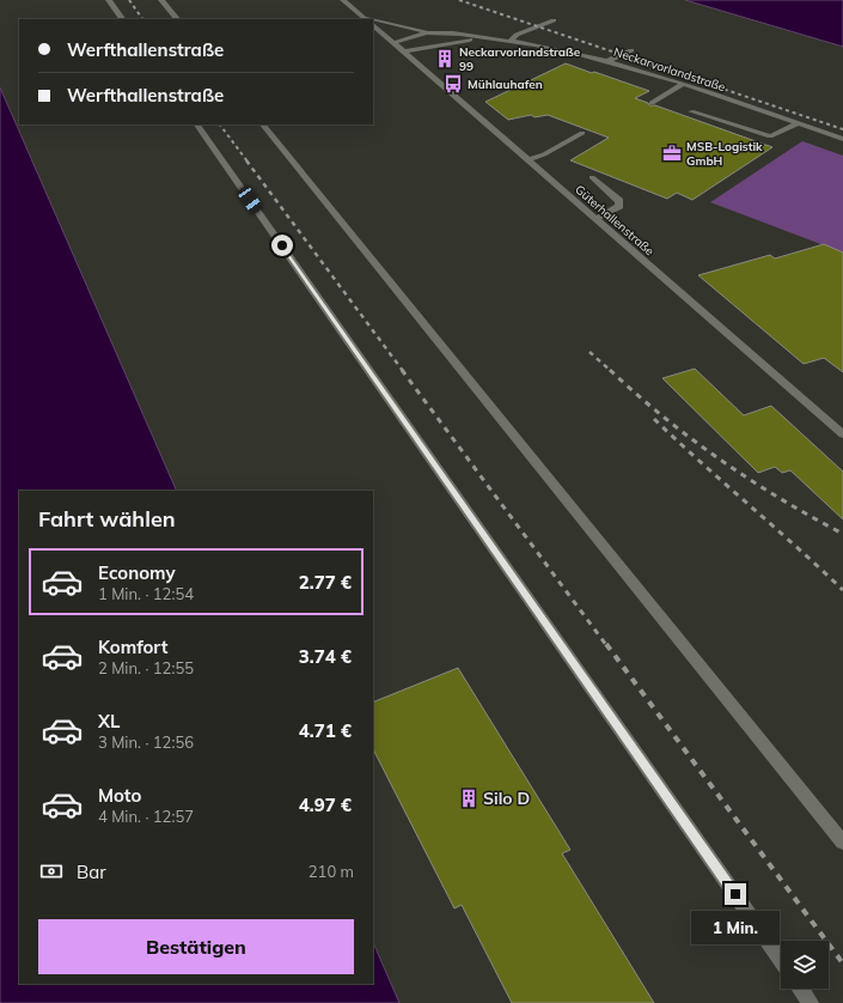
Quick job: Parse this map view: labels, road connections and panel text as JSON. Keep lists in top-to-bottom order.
{
  "streets": {
    "street": ["Neckarvorlandstraße", "Güterhallenstraße"]
  },
  "crossings": [
    ["Neckarvorlandstraße", "Güterhallenstraße"]
  ],
  "places": {
    "building": ["Neckarvorlandstraße 99", "Silo D"],
    "bus stop": ["Mühlauhafen"],
    "office": ["MSB-Logistik GmbH"]
  },
  "page": {
    "banner": ["Werfthallenstraße", "Werfthallenstraße"],
    "heading": "Fahrt wählen",
    "list": [
      {
        "name": "Economy",
        "note": "1 Min. · 12:54",
        "value": "2.77 €"
      },
      {
        "name": "Komfort",
        "note": "2 Min. · 12:55",
        "value": "3.74 €"
      },
      {
        "name": "XL",
        "note": "3 Min. · 12:56",
        "value": "4.71 €"
      },
      {
        "name": "Moto",
        "note": "4 Min. · 12:57",
        "value": "4.97 €"
      }
    ],
    "pay": ["Bar", "210 m"],
    "buttons": "Bestätigen",
    "bubble": "1 Min."
  }
}
